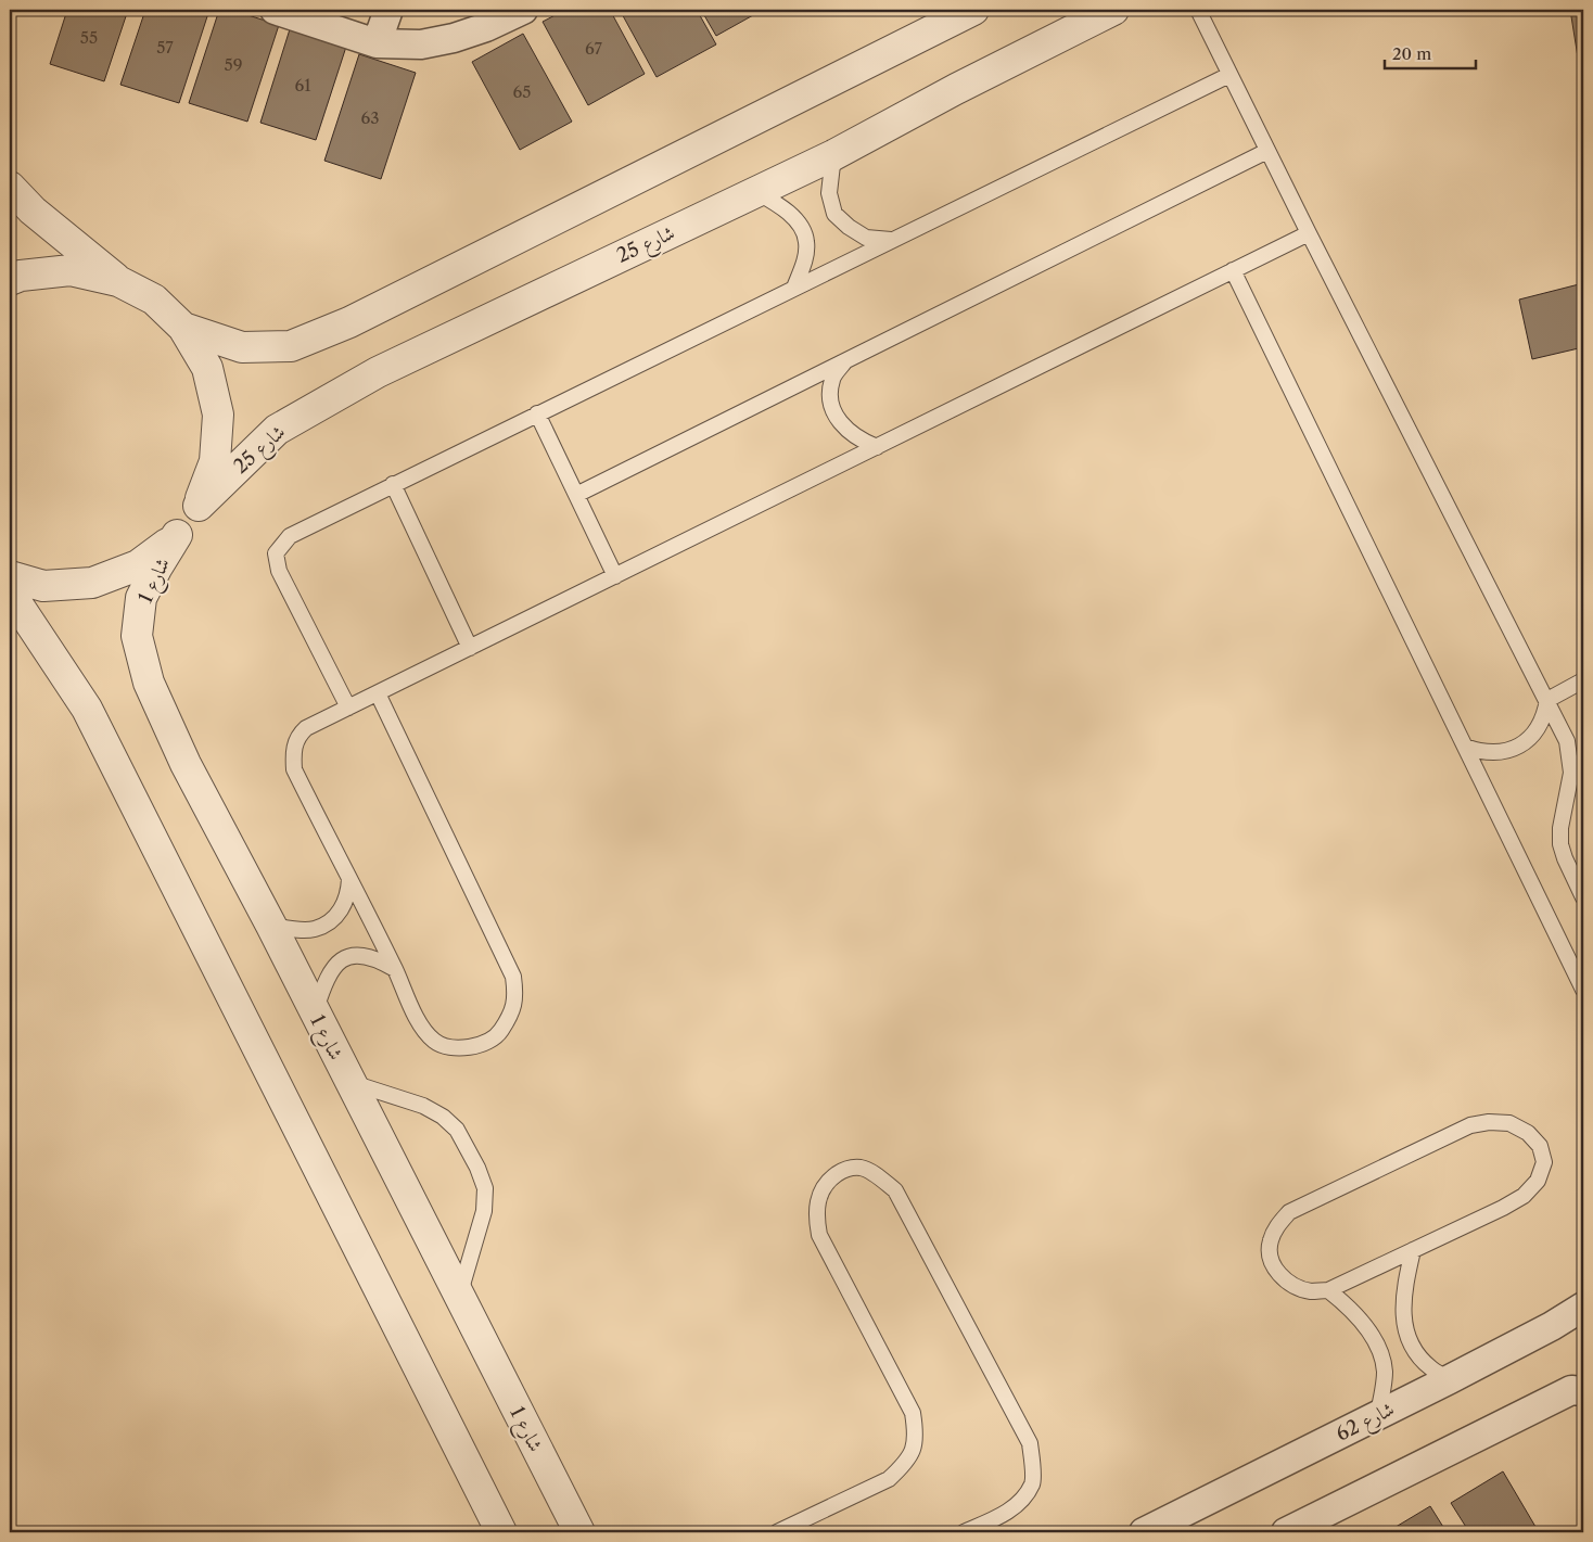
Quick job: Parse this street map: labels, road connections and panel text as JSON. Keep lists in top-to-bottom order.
{
  "streets": {
    "street": ["شارع 25", "شارع 1", "شارع 62"]
  },
  "house_numbers": [
    "55",
    "57",
    "67",
    "59",
    "61",
    "65",
    "63"
  ],
  "scale_bar": "20 m"
}
